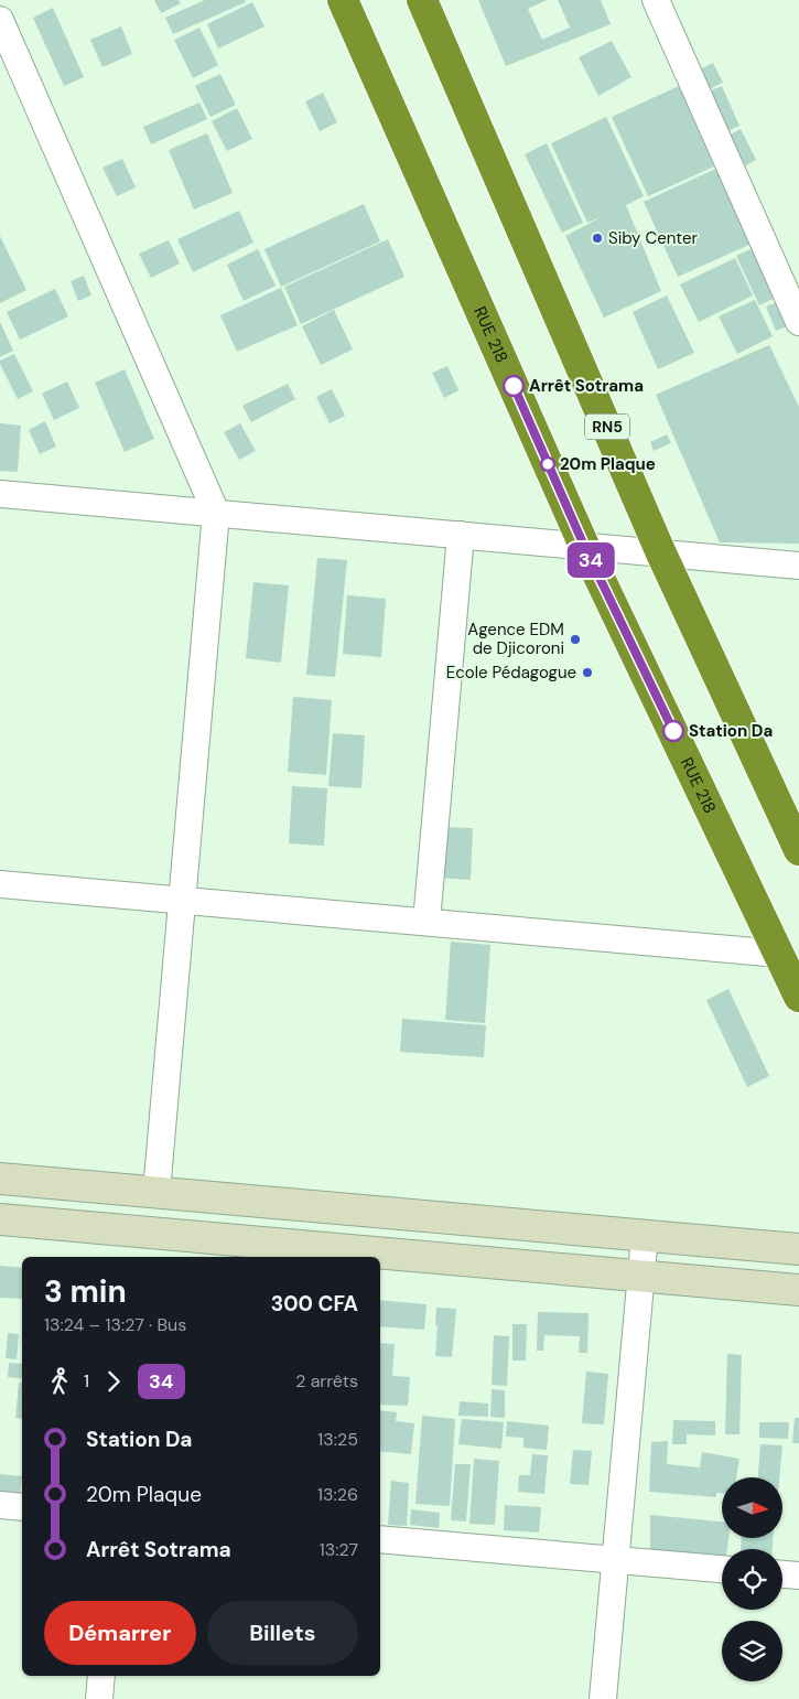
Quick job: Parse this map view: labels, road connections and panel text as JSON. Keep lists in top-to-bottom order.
{
  "streets": {
    "highway": ["RUE 218", "RN5"]
  },
  "places": [
    "Siby Center",
    "Arrêt Sotrama",
    "20m Plaque",
    "Agence EDM de Djicoroni",
    "Ecole Pédagogue",
    "Station Da"
  ],
  "lines": ["bus line 34"],
  "north": "right",
  "page": {
    "on_map": "34",
    "heading": ["3 min", "13:24 – 13:27 · Bus", "300 CFA"],
    "legs": ["1", "34", "2 arrêts"],
    "list": [
      {
        "name": "Station Da",
        "value": "13:25"
      },
      {
        "name": "20m Plaque",
        "value": "13:26"
      },
      {
        "name": "Arrêt Sotrama",
        "value": "13:27"
      }
    ],
    "buttons": ["Démarrer", "Billets"]
  }
}
